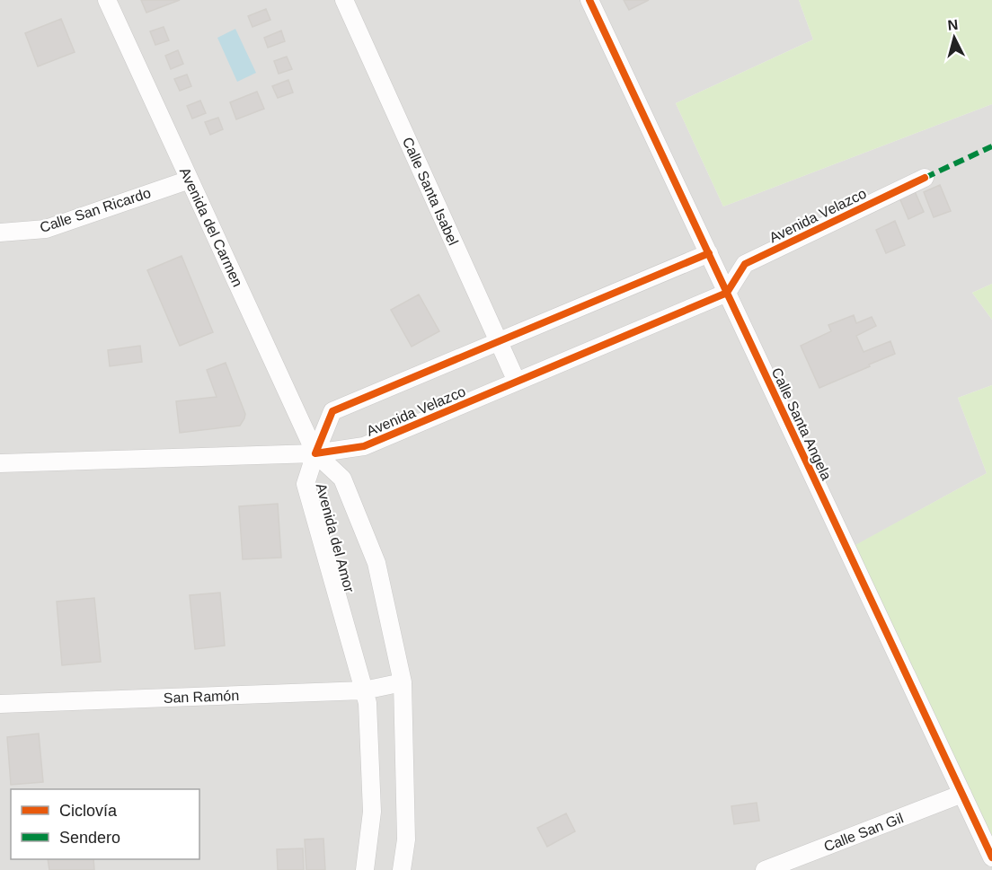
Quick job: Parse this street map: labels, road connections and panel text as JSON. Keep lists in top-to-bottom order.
{
  "streets": {
    "street": [
      "Calle Santa Isabel",
      "Calle San Ricardo",
      "Avenida Velazco",
      "Avenida del Carmen",
      "Calle Santa Angela",
      "Avenida del Amor",
      "San Ramón",
      "Calle San Gil"
    ]
  },
  "crossings": [
    ["Calle Santa Isabel", "Avenida Velazco"],
    ["Calle San Ricardo", "Avenida del Carmen"],
    ["Avenida Velazco", "Avenida del Carmen"],
    ["Avenida Velazco", "Calle Santa Angela"],
    ["Avenida Velazco", "Avenida del Amor"],
    ["Avenida del Carmen", "Avenida del Amor"],
    ["Calle Santa Angela", "Calle San Gil"],
    ["Avenida del Amor", "San Ramón"]
  ],
  "legend": ["Ciclovía", "Sendero"],
  "north": "top"
}
